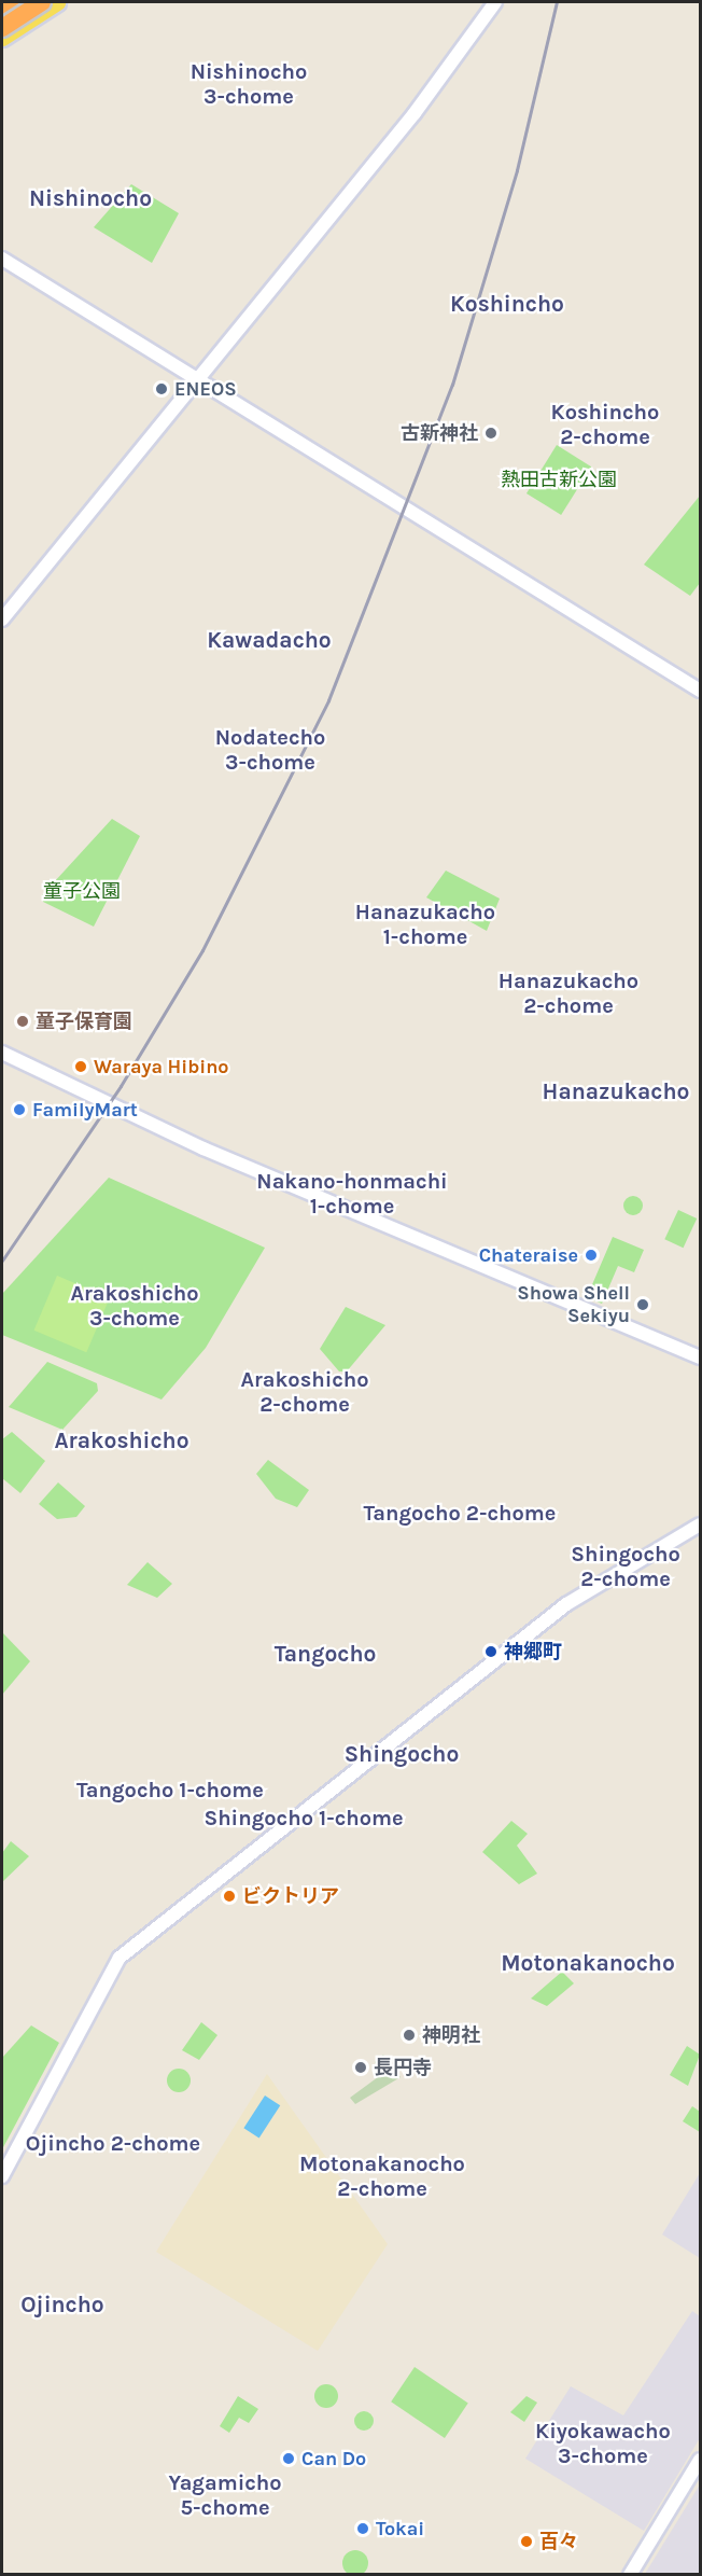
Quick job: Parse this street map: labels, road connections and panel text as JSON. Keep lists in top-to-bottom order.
{
  "districts": [
    "Nishinocho 3-chome",
    "Nishinocho",
    "Koshincho",
    "Koshincho 2-chome",
    "Kawadacho",
    "Nodatecho 3-chome",
    "Hanazukacho 1-chome",
    "Hanazukacho 2-chome",
    "Hanazukacho",
    "Nakano-honmachi 1-chome",
    "Arakoshicho 3-chome",
    "Arakoshicho 2-chome",
    "Arakoshicho",
    "Tangocho 2-chome",
    "Shingocho 2-chome",
    "Tangocho",
    "Shingocho",
    "Tangocho 1-chome",
    "Shingocho 1-chome",
    "Motonakanocho",
    "Ojincho 2-chome",
    "Motonakanocho 2-chome",
    "Ojincho",
    "Kiyokawacho 3-chome",
    "Yagamicho 5-chome"
  ],
  "parks": ["熱田古新公園", "童子公園"],
  "places": [
    "ENEOS",
    "古新神社",
    "童子保育園",
    "Waraya Hibino",
    "FamilyMart",
    "Chateraise",
    "Showa Shell Sekiyu",
    "神郷町",
    "ビクトリア",
    "神明社",
    "長円寺",
    "Can Do",
    "Tokai",
    "百々"
  ]
}
